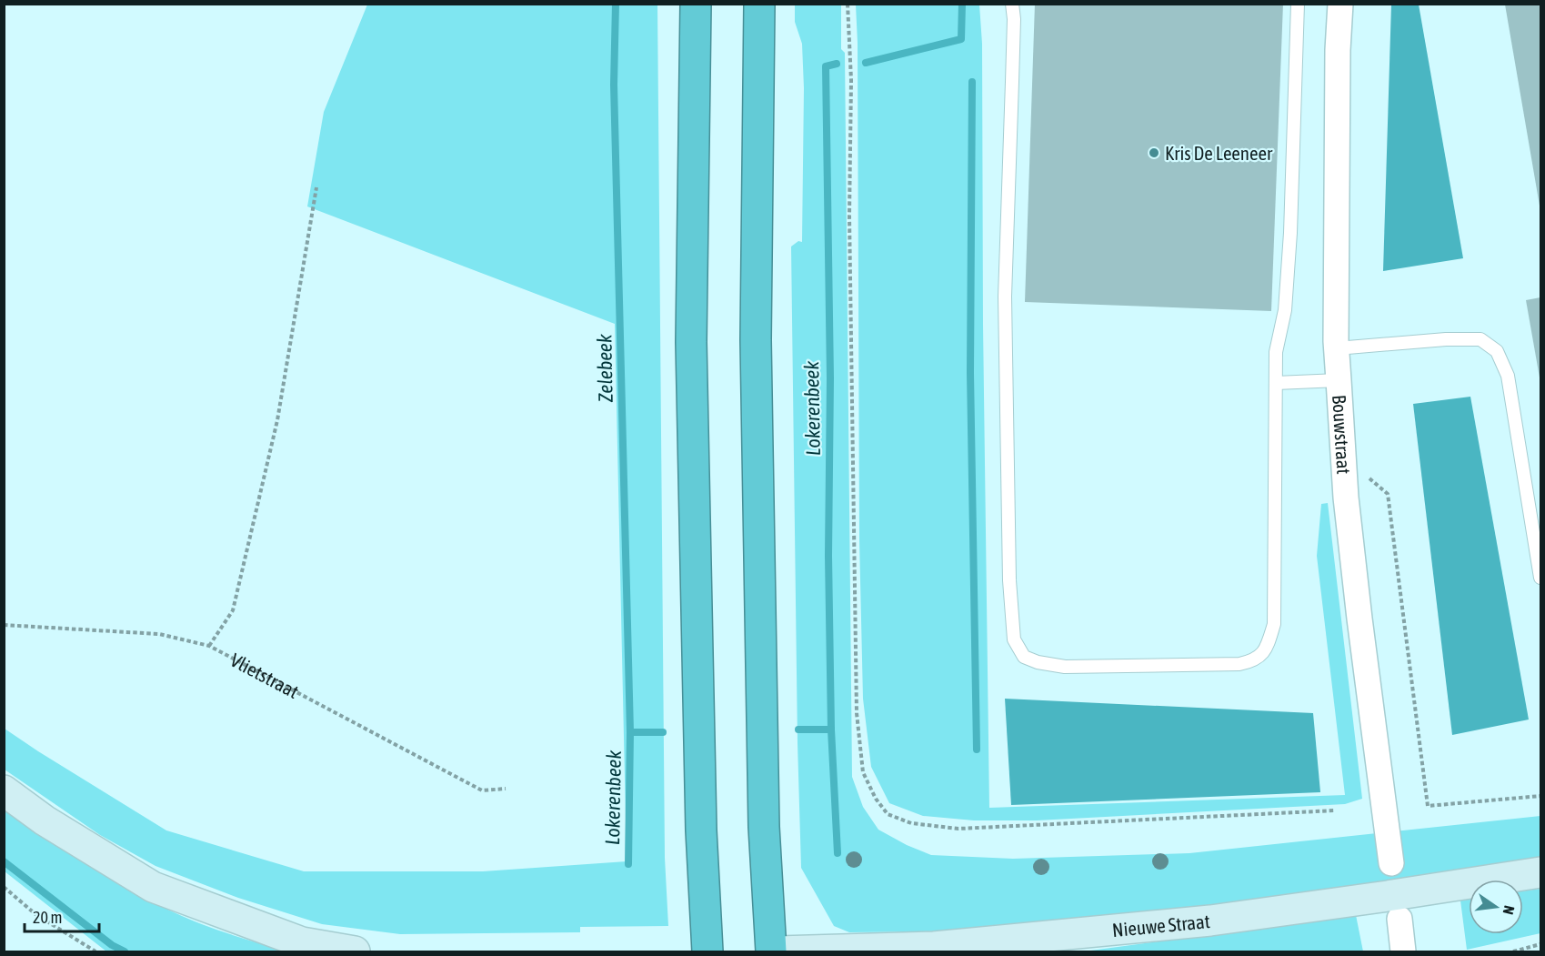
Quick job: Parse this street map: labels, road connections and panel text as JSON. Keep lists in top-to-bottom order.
{
  "streets": {
    "street": ["Bouwstraat", "Nieuwe Straat"],
    "path": ["Vlietstraat"]
  },
  "water": ["Zelebeek", "Lokerenbeek"],
  "places": ["Kris De Leeneer"],
  "scale_bar": "20 m",
  "north": "right"
}
